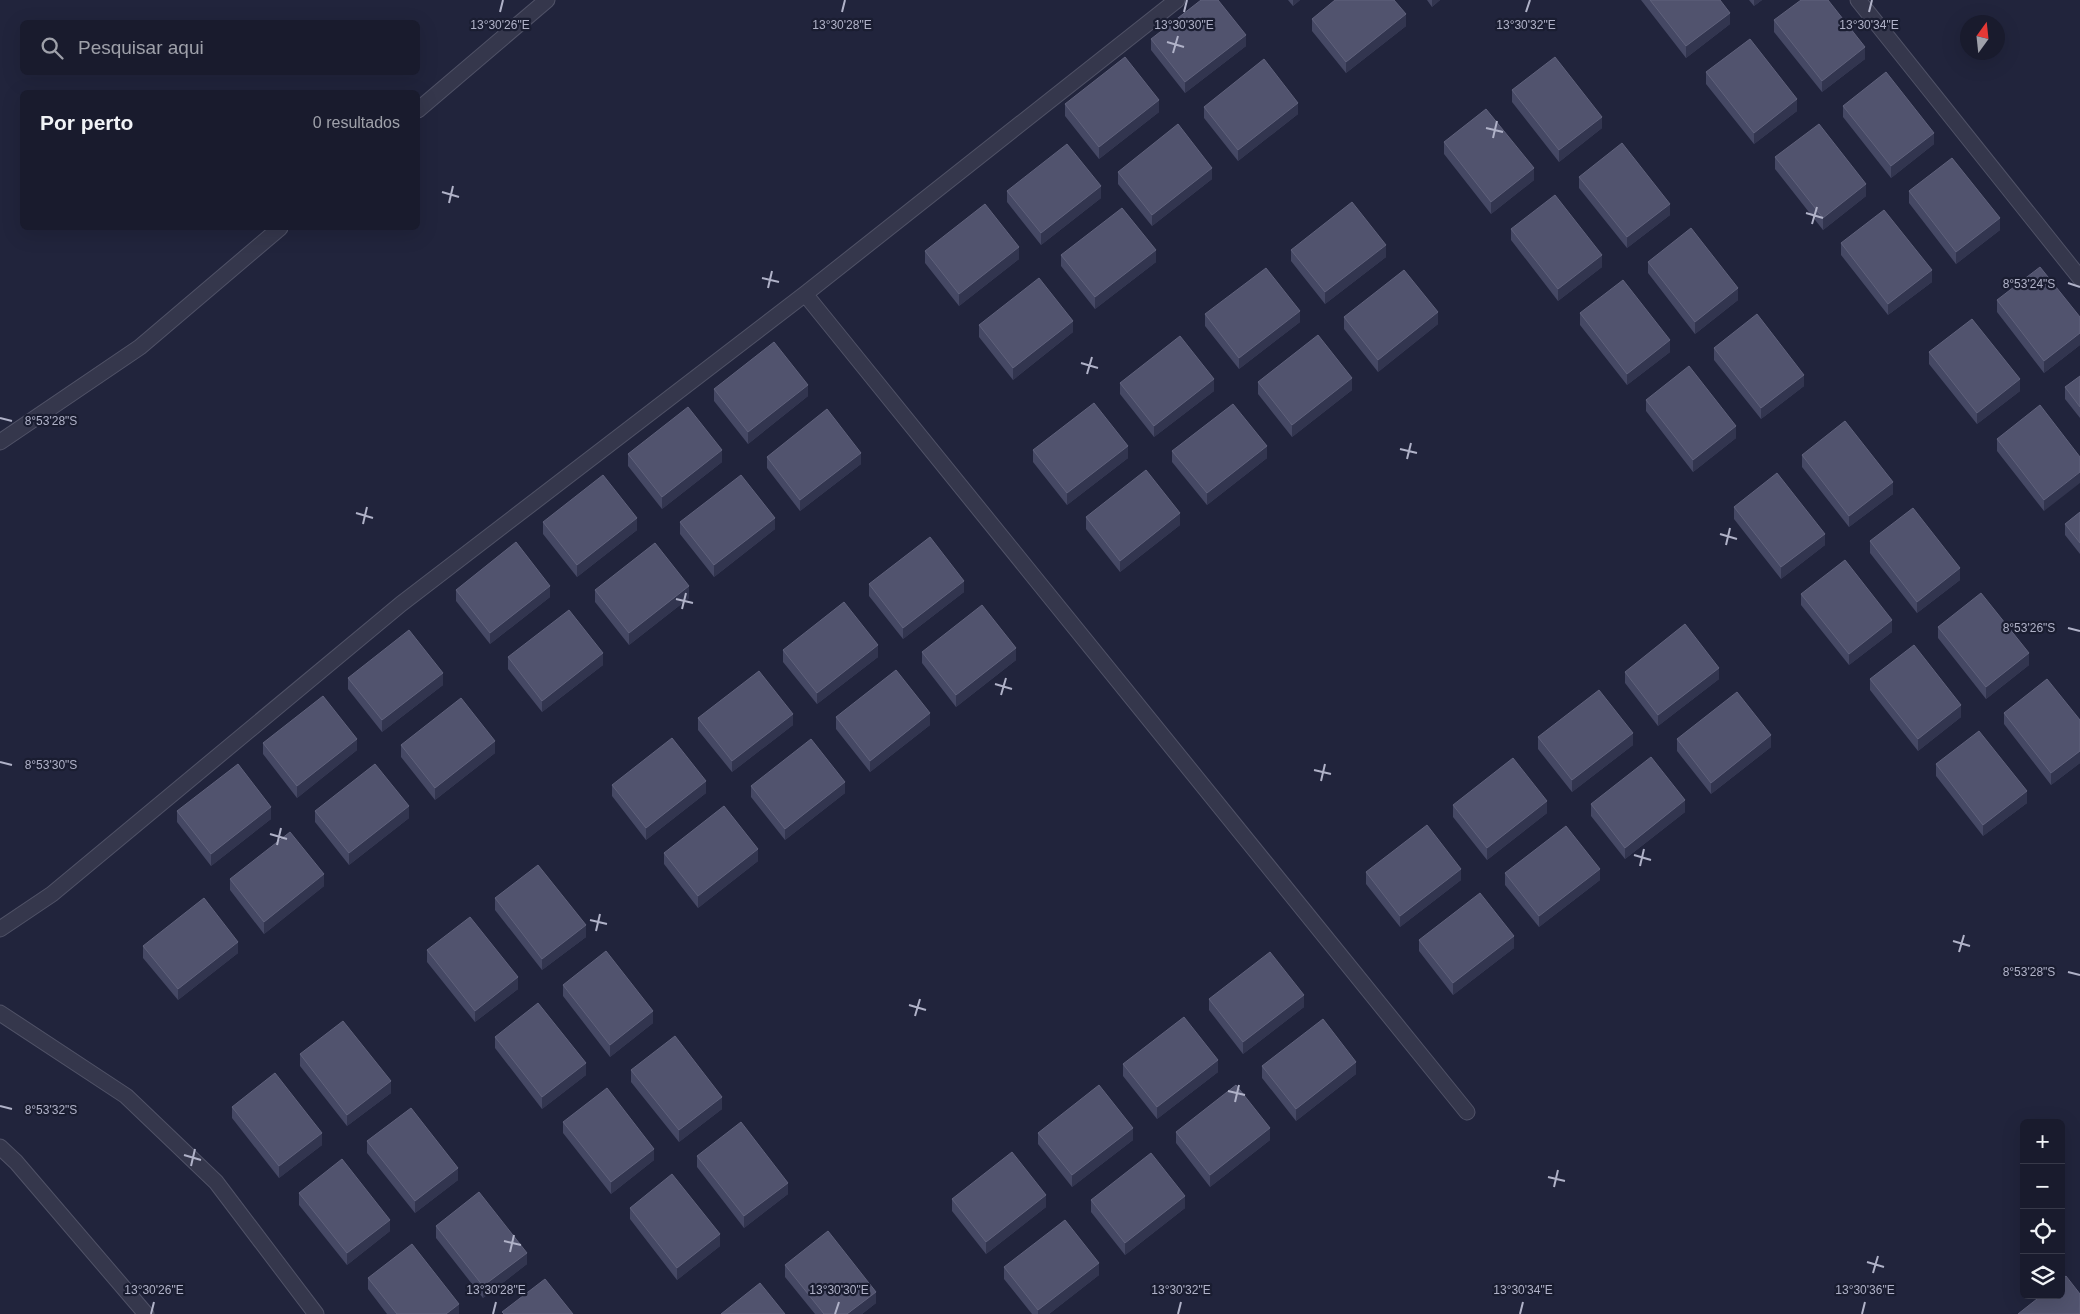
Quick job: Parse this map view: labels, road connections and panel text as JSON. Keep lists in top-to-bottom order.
{
  "north": "top",
  "page": {
    "search": "Pesquisar aqui",
    "heading": ["Por perto", "0 resultados"],
    "map_buttons": ["+", "−"]
  },
  "coordinates": [
    "13°30'26\"E",
    "13°30'28\"E",
    "13°30'30\"E",
    "13°30'32\"E",
    "13°30'34\"E",
    "8°53'24\"S",
    "8°53'28\"S",
    "8°53'26\"S",
    "8°53'30\"S",
    "8°53'32\"S",
    "13°30'36\"E"
  ]
}
